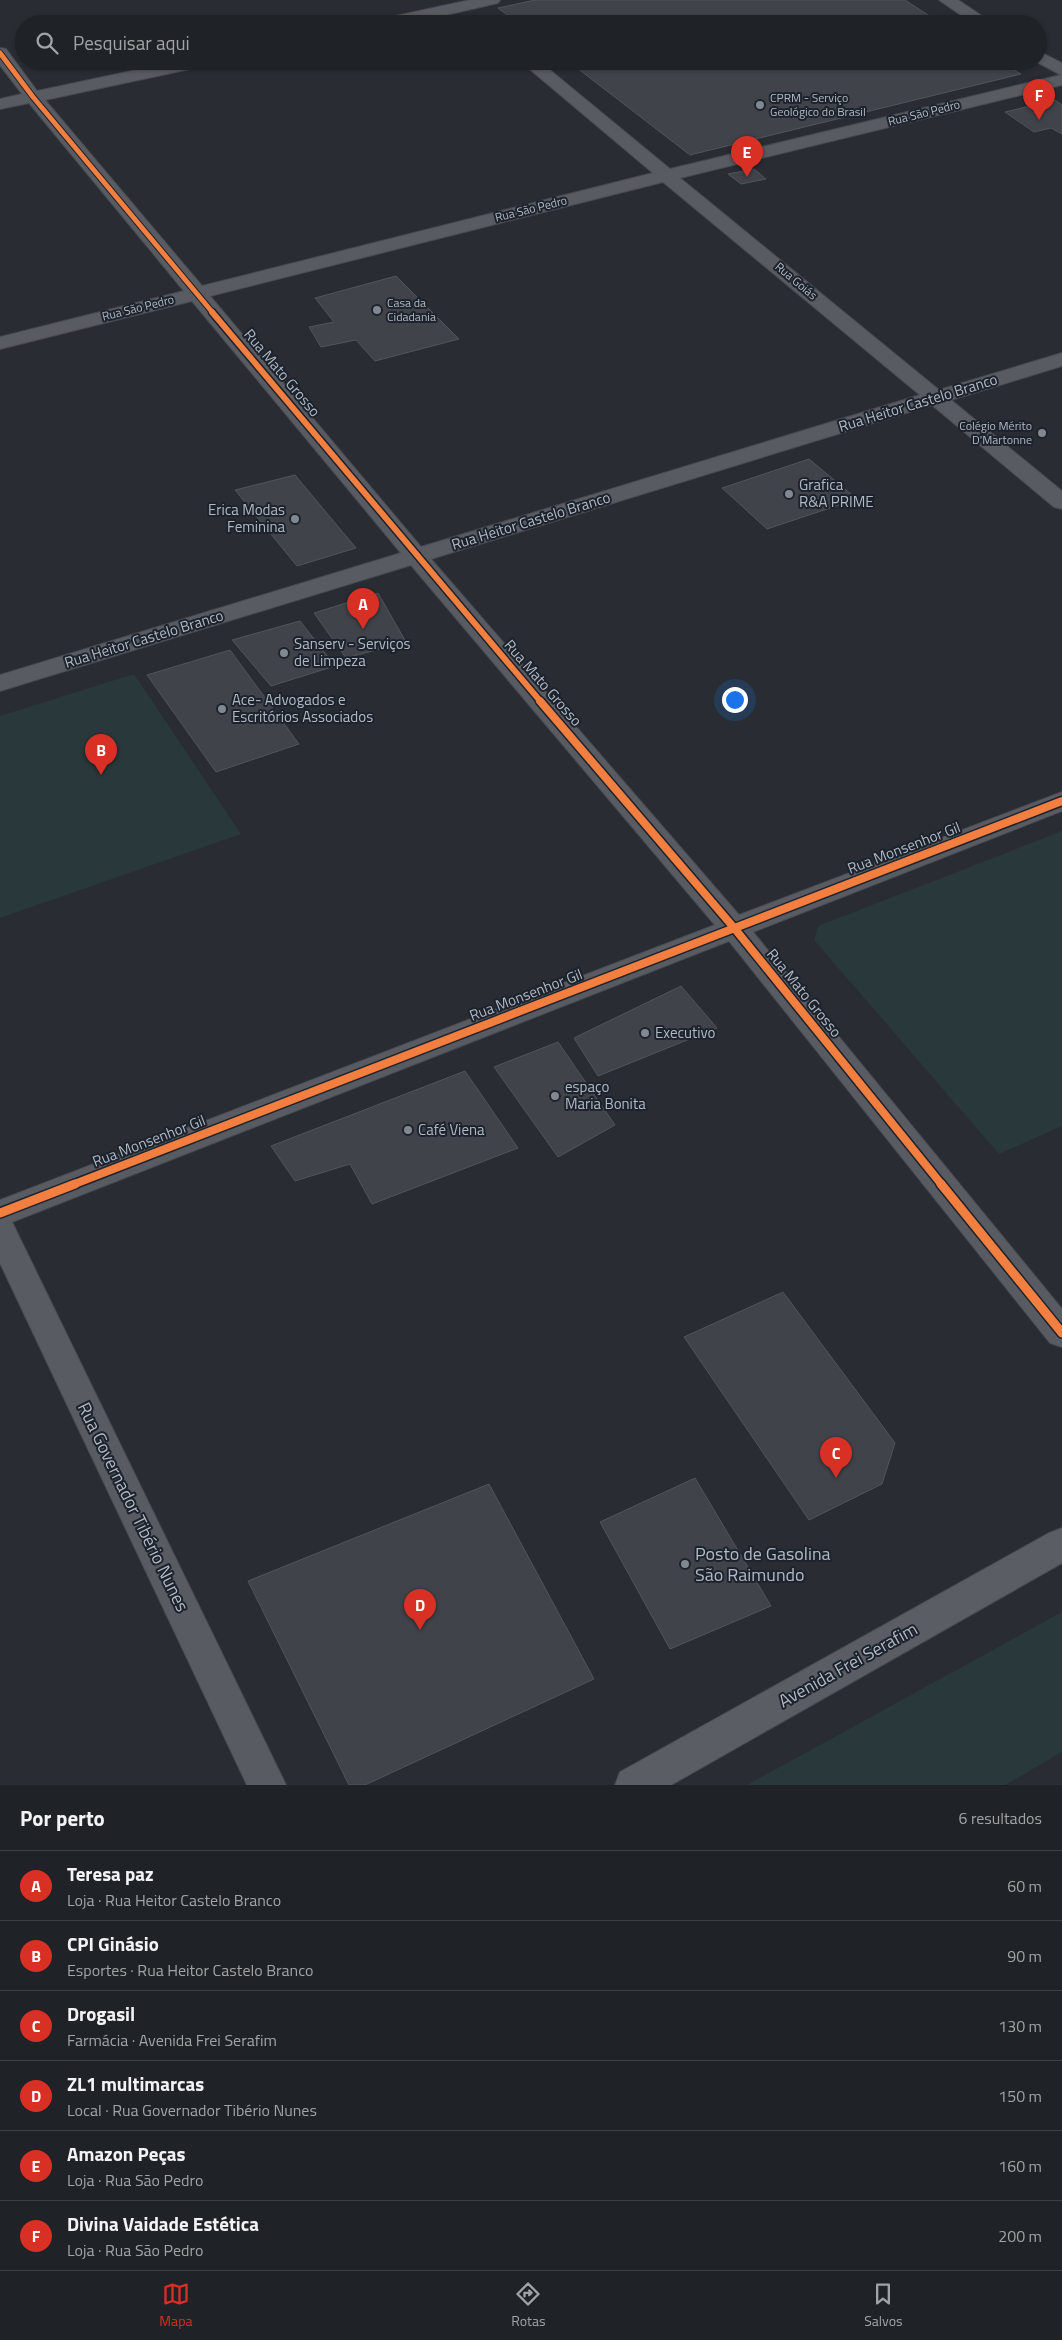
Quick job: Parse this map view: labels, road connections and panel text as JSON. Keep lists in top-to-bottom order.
{
  "streets": {
    "main road": ["Avenida Frei Serafim"],
    "street": [
      "Rua São Pedro",
      "Rua Goiás",
      "Rua Mato Grosso",
      "Rua Heitor Castelo Branco",
      "Rua Monsenhor Gil",
      "Rua Governador Tibério Nunes"
    ]
  },
  "crossings": [
    ["Rua São Pedro", "Rua Goiás"],
    ["Rua São Pedro", "Rua Mato Grosso"],
    ["Rua Goiás", "Rua Heitor Castelo Branco"],
    ["Rua Mato Grosso", "Rua Heitor Castelo Branco"],
    ["Rua Mato Grosso", "Rua Monsenhor Gil"]
  ],
  "places": [
    "CPRM - Serviço Geológico do Brasil",
    "Casa da Cidadania",
    "Colégio Mérito D'Martonne",
    "Grafica R&A PRIME",
    "Erica Modas Feminina",
    "Sanserv - Serviços de Limpeza",
    "Ace- Advogados e Escritórios Associados",
    "Executivo",
    "espaço Maria Bonita",
    "Café Viena",
    "Posto de Gasolina São Raimundo"
  ],
  "page": {
    "search": "Pesquisar aqui",
    "pins": [
      "F",
      "E",
      "A",
      "B",
      "C",
      "D"
    ],
    "heading": ["Por perto", "6 resultados"],
    "list": [
      {
        "mark": "A",
        "name": "Teresa paz",
        "note": "Loja · Rua Heitor Castelo Branco",
        "value": "60 m"
      },
      {
        "mark": "B",
        "name": "CPI Ginásio",
        "note": "Esportes · Rua Heitor Castelo Branco",
        "value": "90 m"
      },
      {
        "mark": "C",
        "name": "Drogasil",
        "note": "Farmácia · Avenida Frei Serafim",
        "value": "130 m"
      },
      {
        "mark": "D",
        "name": "ZL1 multimarcas",
        "note": "Local · Rua Governador Tibério Nunes",
        "value": "150 m"
      },
      {
        "mark": "E",
        "name": "Amazon Peças",
        "note": "Loja · Rua São Pedro",
        "value": "160 m"
      },
      {
        "mark": "F",
        "name": "Divina Vaidade Estética",
        "note": "Loja · Rua São Pedro",
        "value": "200 m"
      }
    ],
    "nav": ["Mapa", "Rotas", "Salvos"]
  }
}
